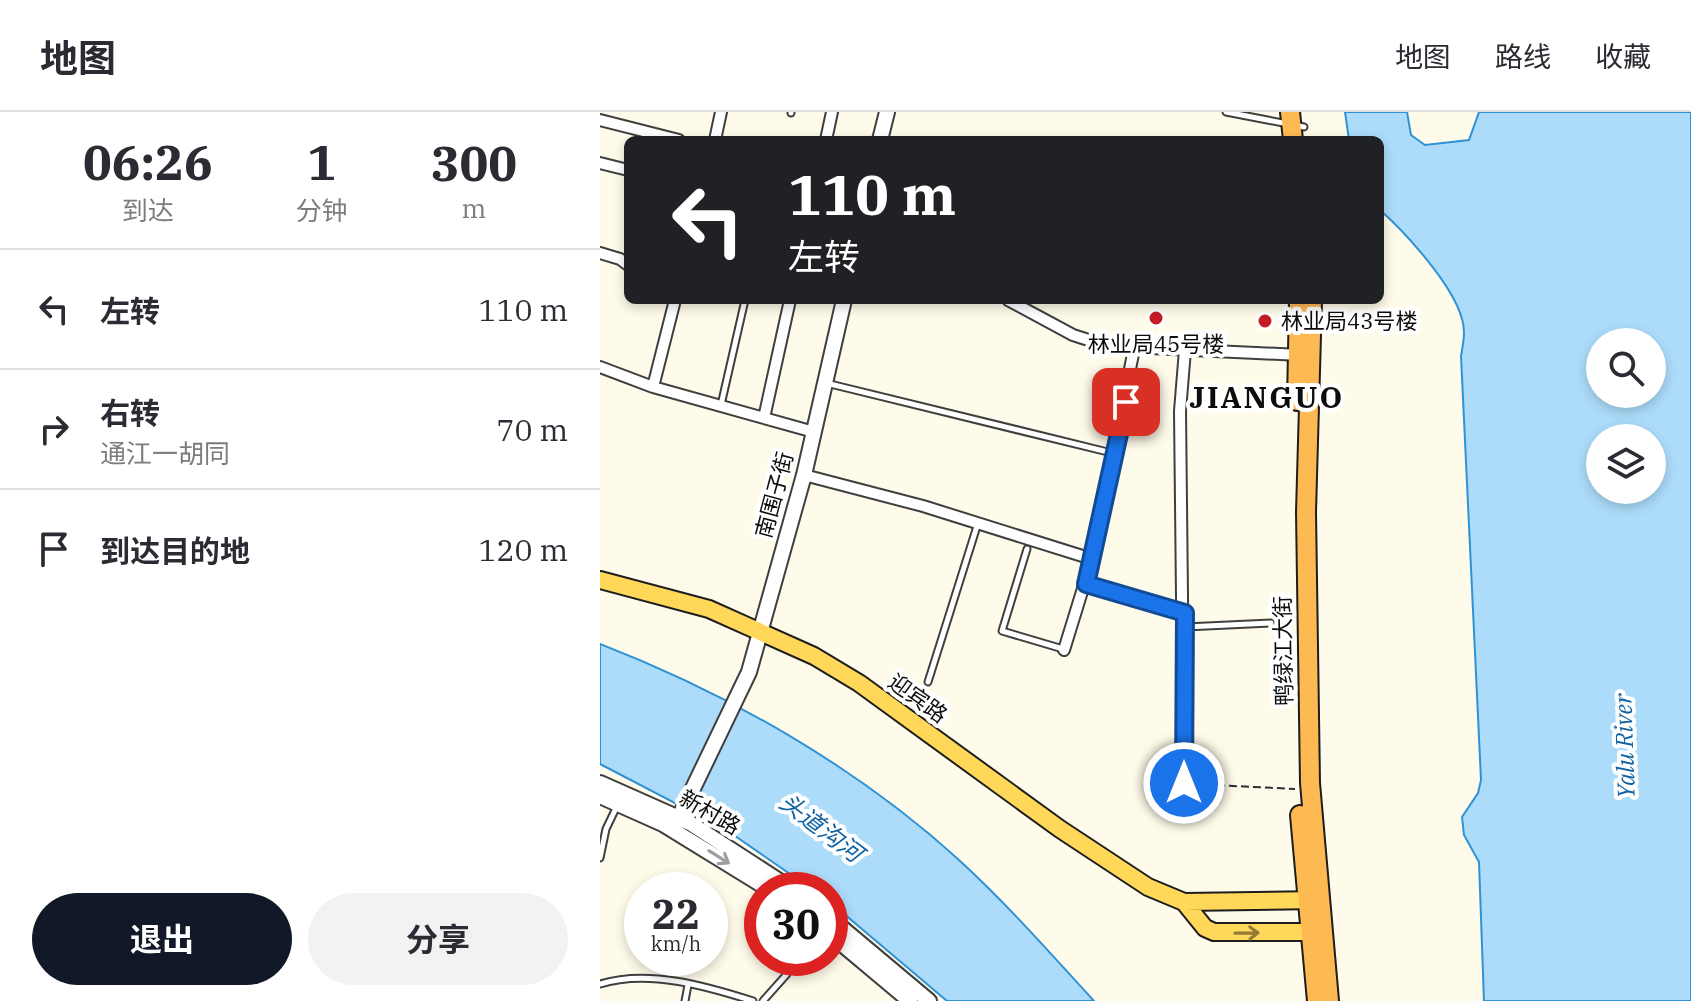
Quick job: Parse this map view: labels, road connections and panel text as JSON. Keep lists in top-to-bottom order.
{
  "streets": {
    "highway": ["鸭绿江大街"],
    "main road": ["迎宾路"],
    "street": ["南围子街", "新村路"]
  },
  "crossings": [
    ["南围子街", "迎宾路"],
    ["南围子街", "新村路"],
    ["鸭绿江大街", "迎宾路"]
  ],
  "districts": ["JIANGUO"],
  "water": ["Yalu River", "头道沟河"],
  "places": ["林业局45号楼", "林业局43号楼"],
  "page": {
    "header": "地图",
    "nav": ["地图", "路线", "收藏"],
    "eta": [
      "06:26",
      "到达",
      "1",
      "分钟",
      "300",
      "m"
    ],
    "turn": ["110 m", "左转"],
    "list": [
      {
        "name": "左转",
        "value": "110 m"
      },
      {
        "name": "右转",
        "note": "通江一胡同",
        "value": "70 m"
      },
      {
        "name": "到达目的地",
        "value": "120 m"
      }
    ],
    "speed": "22 km/h",
    "limit": "30",
    "buttons": ["退出", "分享"]
  }
}
